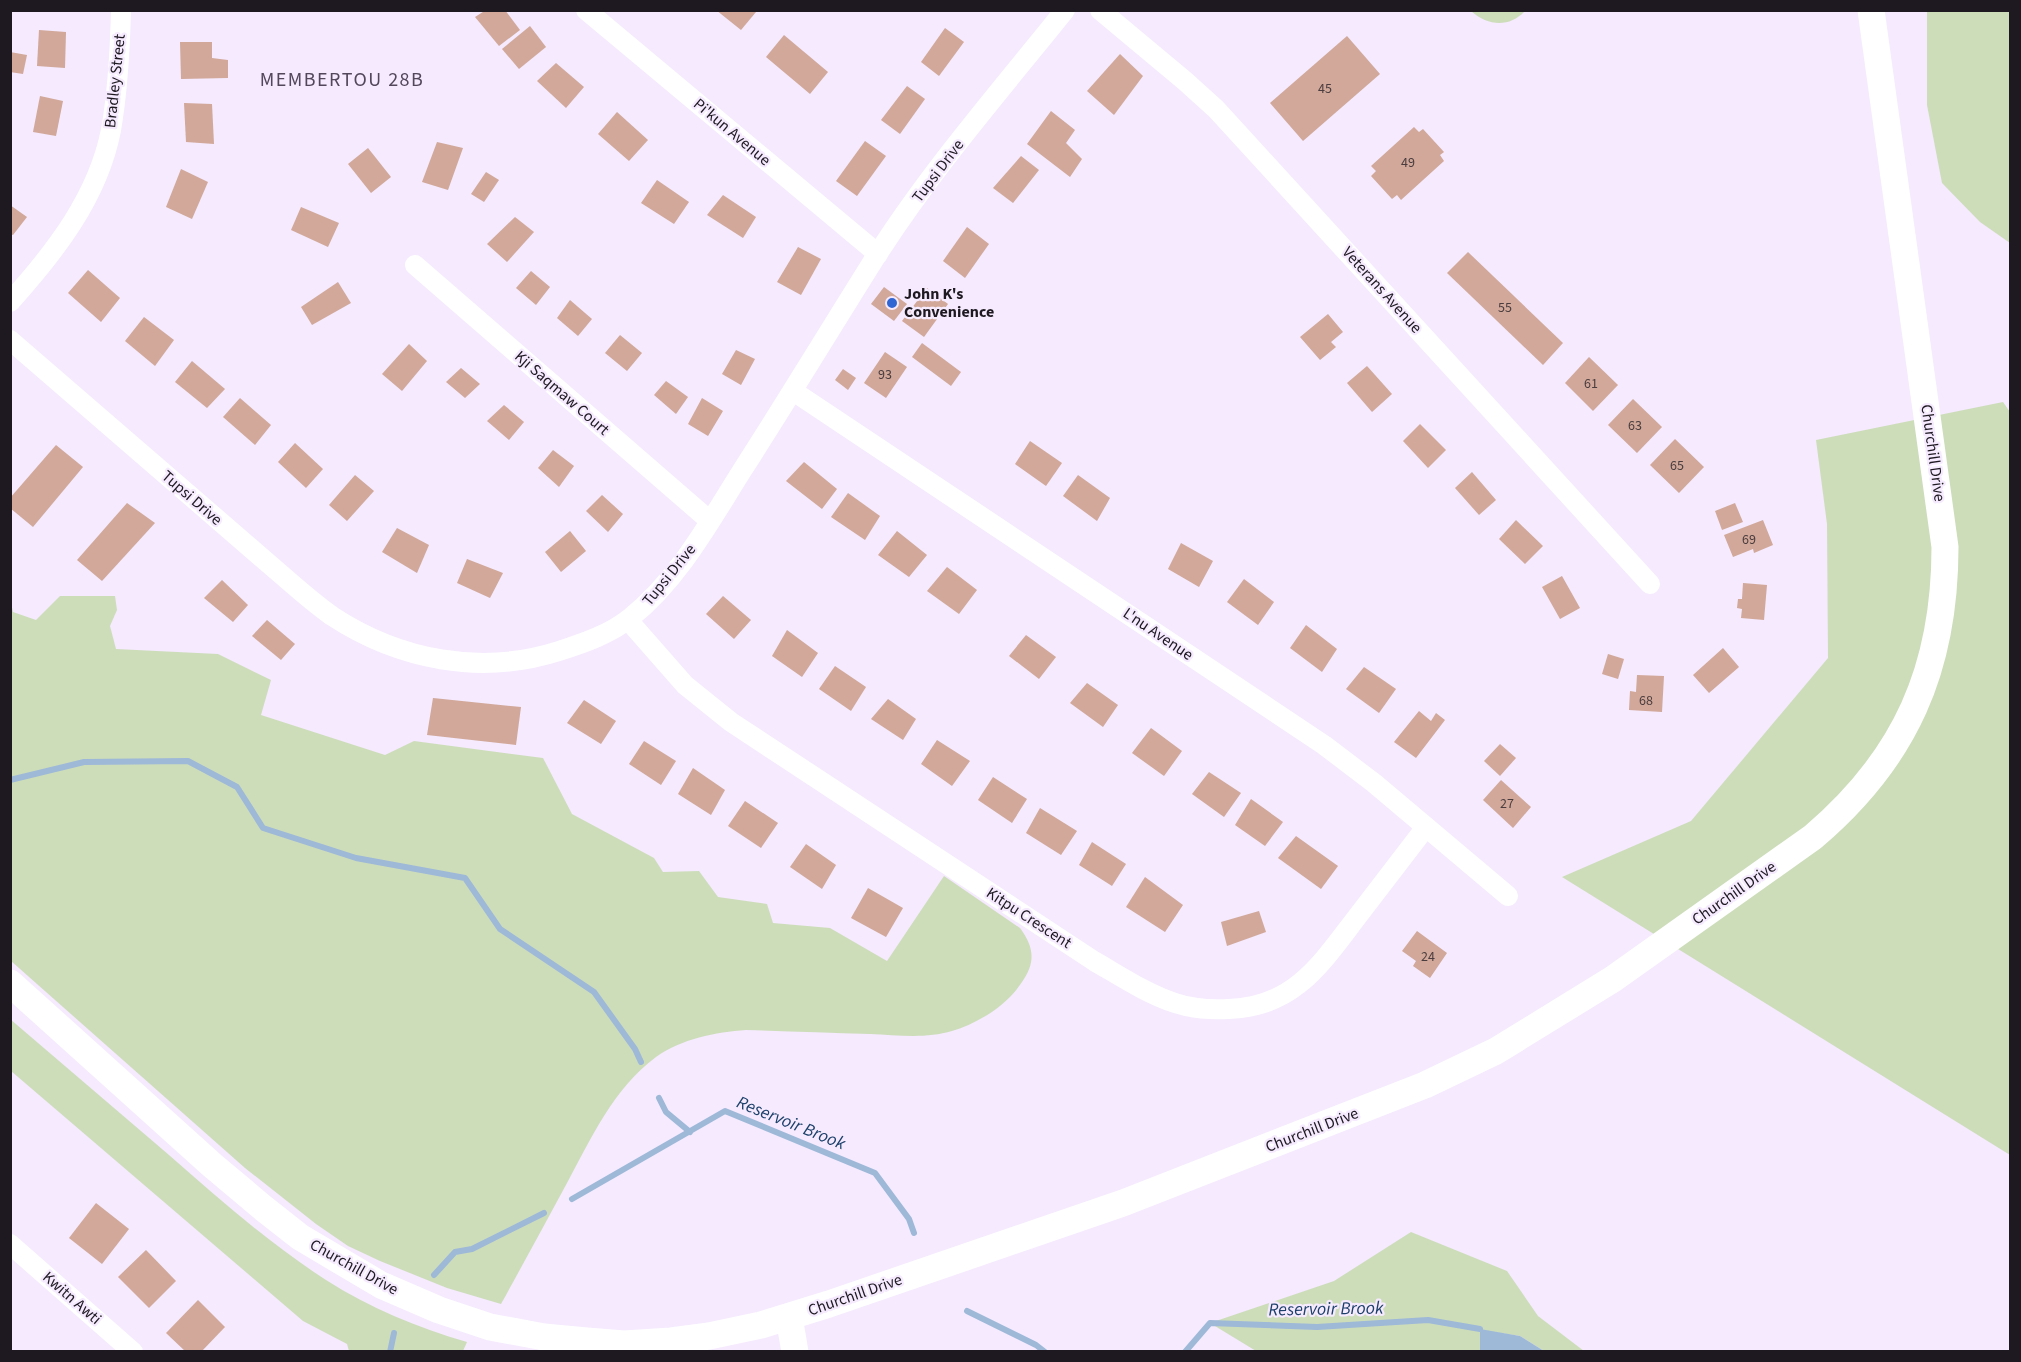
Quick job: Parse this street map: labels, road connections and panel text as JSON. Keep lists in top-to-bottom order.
{
  "streets": {
    "main road": ["Churchill Drive"],
    "street": [
      "Bradley Street",
      "Pi'kun Avenue",
      "Tupsi Drive",
      "Veterans Avenue",
      "Kji Saqmaw Court",
      "L'nu Avenue",
      "Kitpu Crescent",
      "Kwitn Awti"
    ]
  },
  "crossings": [
    ["Pi'kun Avenue", "Tupsi Drive"],
    ["Tupsi Drive", "Kji Saqmaw Court"],
    ["Tupsi Drive", "L'nu Avenue"],
    ["Tupsi Drive", "Kitpu Crescent"],
    ["L'nu Avenue", "Kitpu Crescent"]
  ],
  "districts": ["MEMBERTOU 28B"],
  "water": ["Reservoir Brook"],
  "places": ["John K's Convenience"],
  "house_numbers": [
    "45",
    "49",
    "55",
    "93",
    "61",
    "63",
    "65",
    "69",
    "68",
    "27",
    "24"
  ]
}
